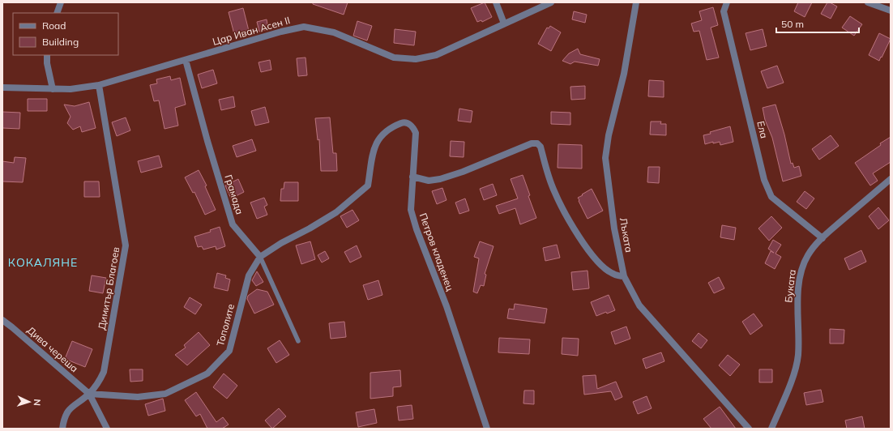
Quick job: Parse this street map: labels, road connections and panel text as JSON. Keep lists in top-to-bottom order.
{
  "streets": {
    "street": [
      "Цар Иван Асен II",
      "Ела",
      "Грамада",
      "Лъката",
      "Петров кладенец",
      "Буката",
      "Димитър Благоев",
      "Тополите",
      "Дива череша"
    ]
  },
  "crossings": [
    ["Цар Иван Асен II", "Грамада"],
    ["Цар Иван Асен II", "Димитър Благоев"],
    ["Ела", "Буката"],
    ["Грамада", "Тополите"],
    ["Петров кладенец", "Тополите"],
    ["Димитър Благоев", "Тополите"],
    ["Димитър Благоев", "Дива череша"],
    ["Тополите", "Дива череша"]
  ],
  "districts": ["КОКАЛЯНЕ"],
  "legend": ["Road", "Building"],
  "scale_bar": "50 m",
  "north": "right"
}
